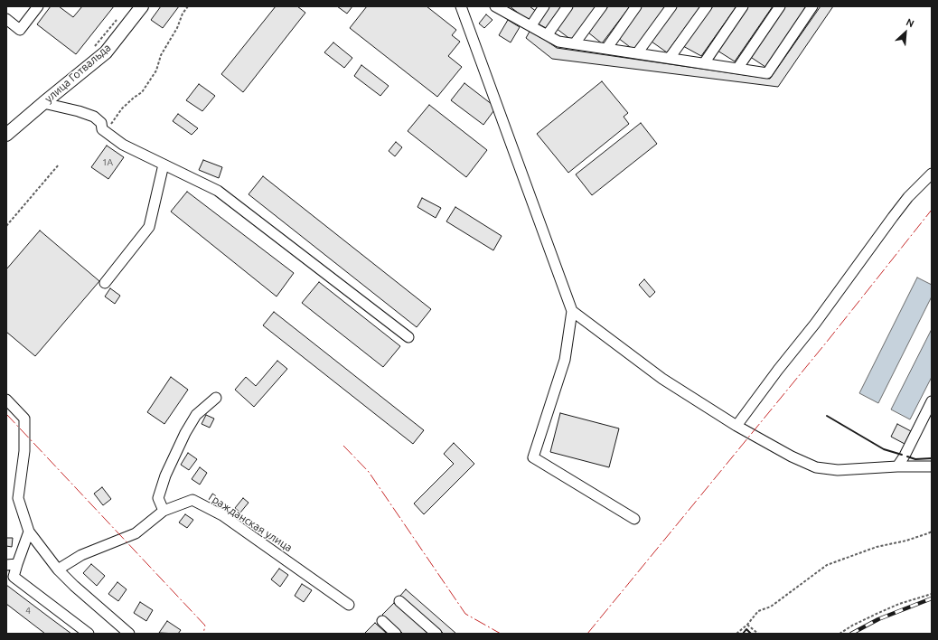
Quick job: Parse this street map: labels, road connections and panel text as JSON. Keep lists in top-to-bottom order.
{
  "streets": {
    "main road": ["улица Готвальда"],
    "street": ["Гражданская улица"]
  },
  "house_numbers": ["1А", "4"],
  "north": "top right"
}
